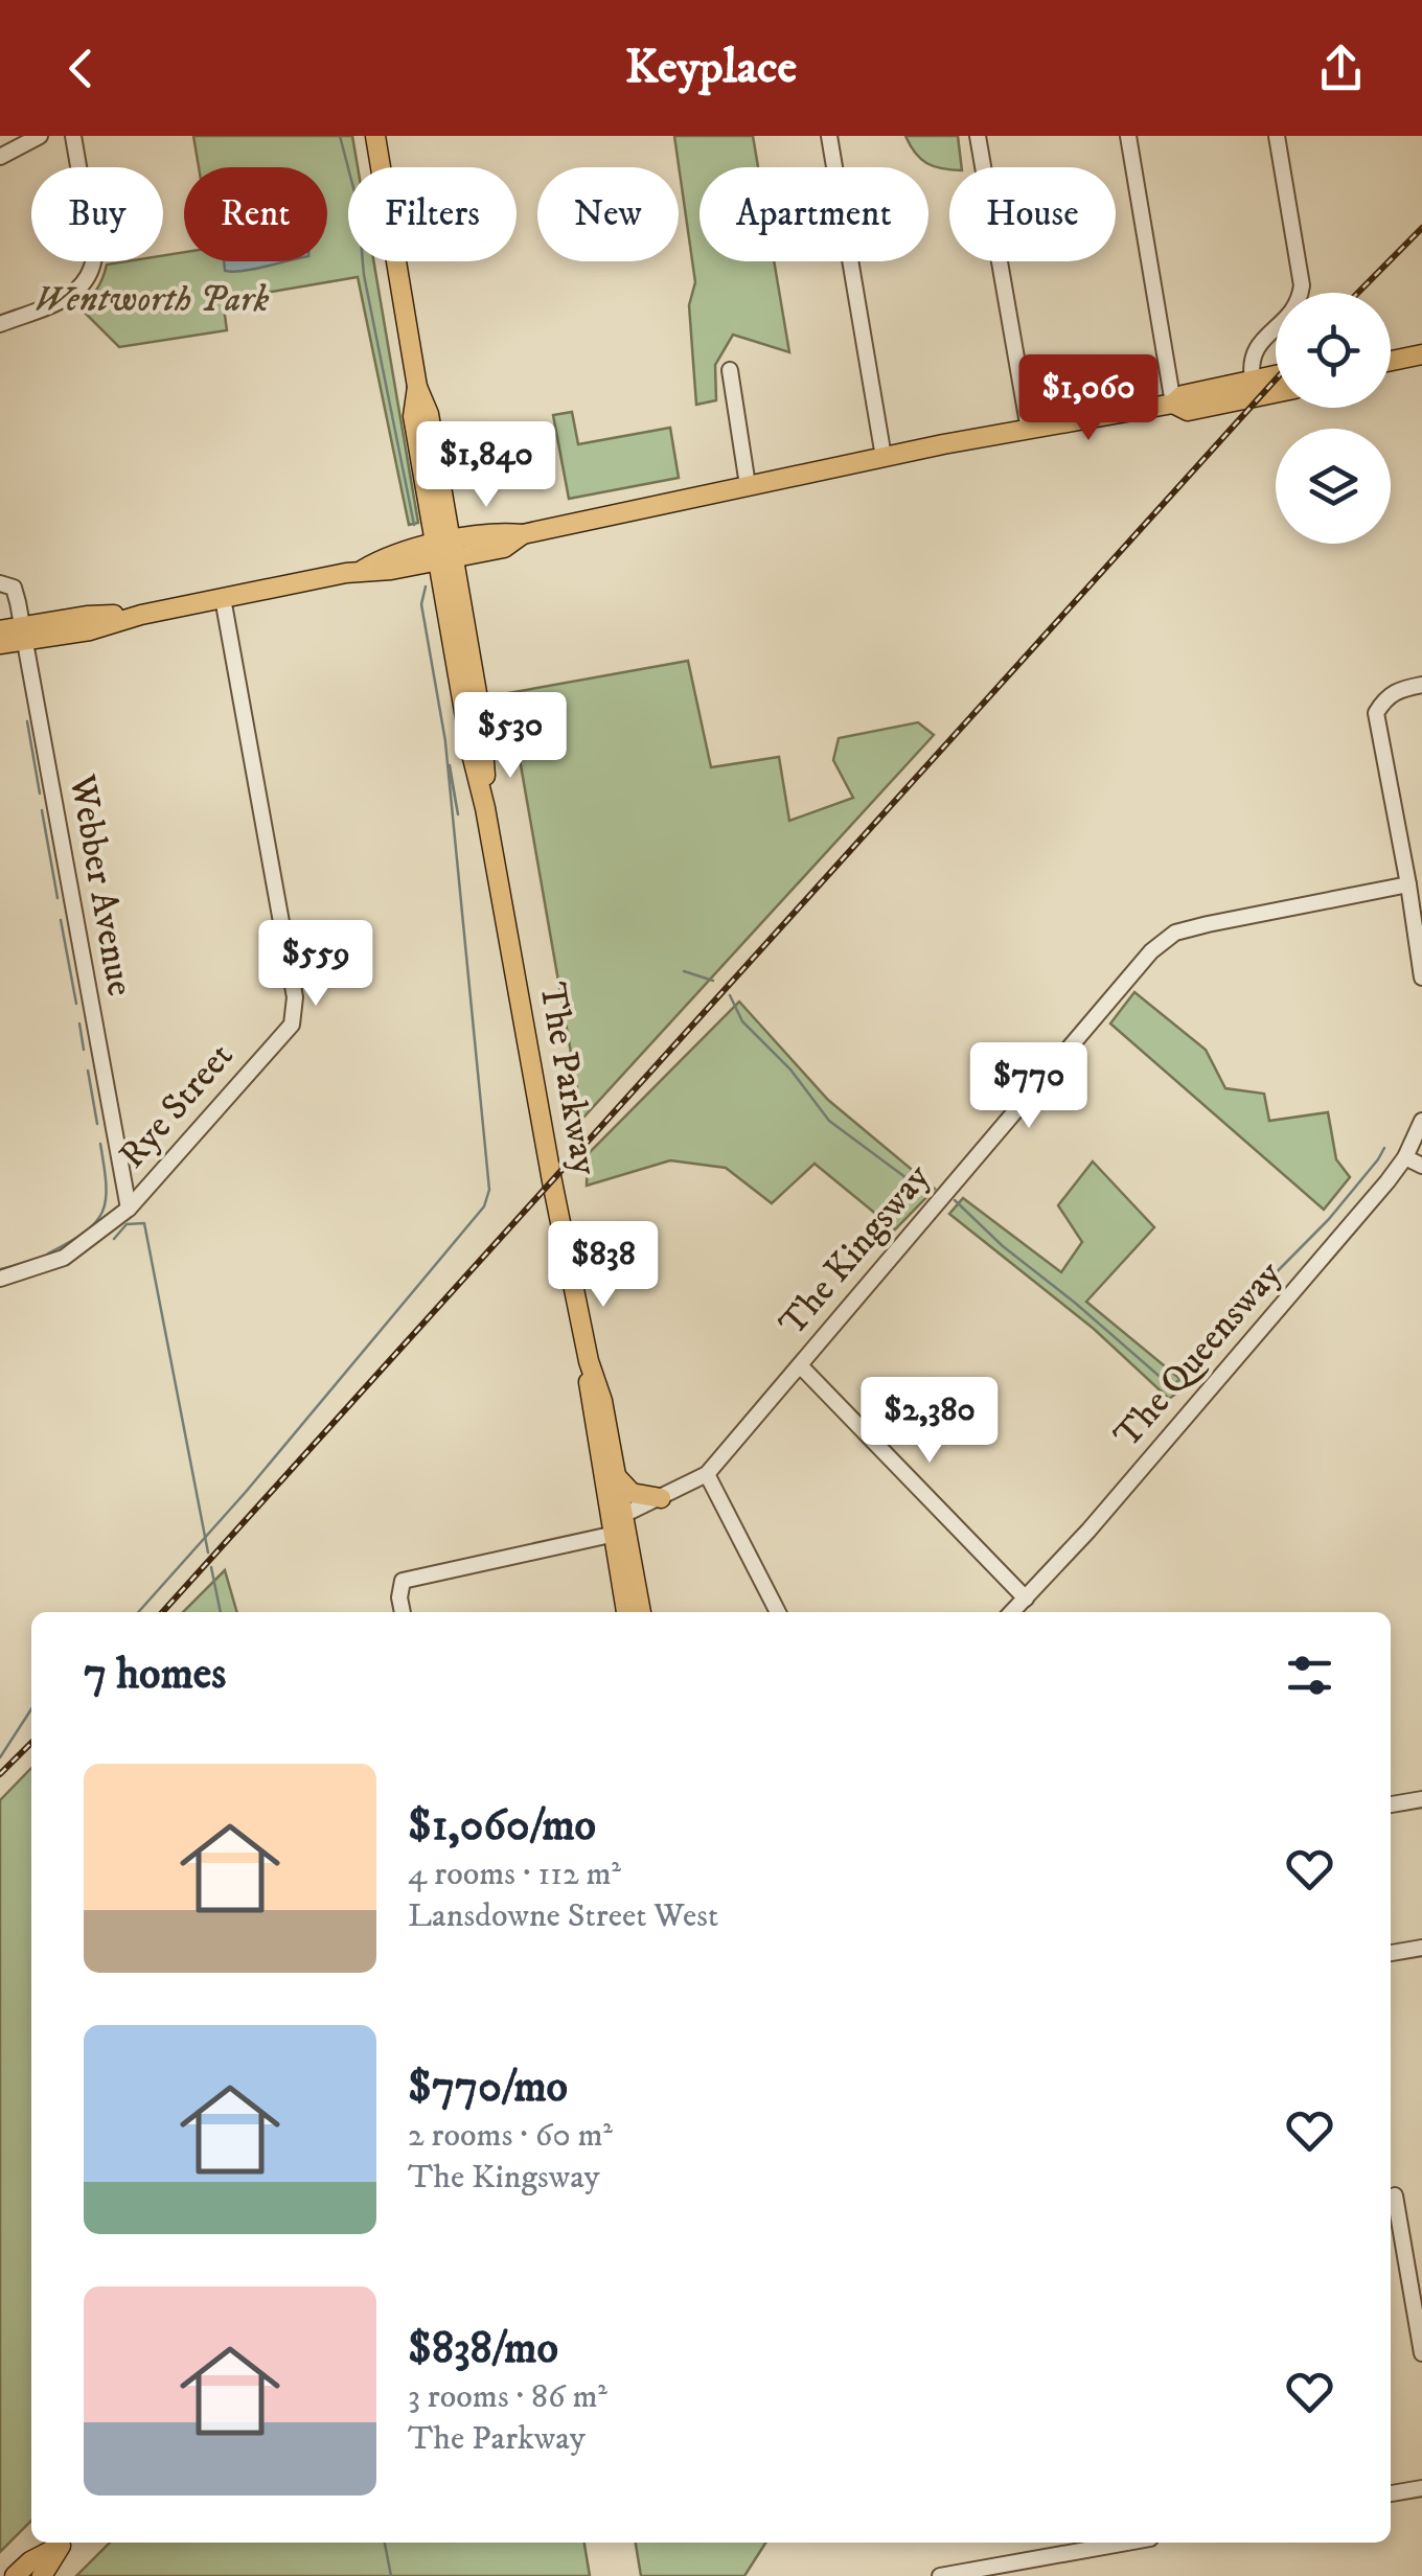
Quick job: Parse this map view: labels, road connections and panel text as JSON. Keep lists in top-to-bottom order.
{
  "streets": {
    "main road": ["The Parkway"],
    "street": [
      "Webber Avenue",
      "Rye Street",
      "The Kingsway",
      "The Queensway"
    ]
  },
  "crossings": [
    ["Webber Avenue", "Rye Street"],
    ["The Parkway", "The Kingsway"]
  ],
  "parks": ["Wentworth Park"],
  "page": {
    "header": "Keyplace",
    "chip": [
      "Buy",
      "Rent",
      "Filters",
      "New",
      "Apartment",
      "House"
    ],
    "price": [
      "$1,060",
      "$1,840",
      "$530",
      "$559",
      "$770",
      "$838",
      "$2,380"
    ],
    "heading": "7 homes",
    "list": [
      {
        "name": "$1,060/mo",
        "note": "4 rooms · 112 m² · Lansdowne Street West"
      },
      {
        "name": "$770/mo",
        "note": "2 rooms · 60 m² · The Kingsway"
      },
      {
        "name": "$838/mo",
        "note": "3 rooms · 86 m² · The Parkway"
      }
    ]
  }
}
